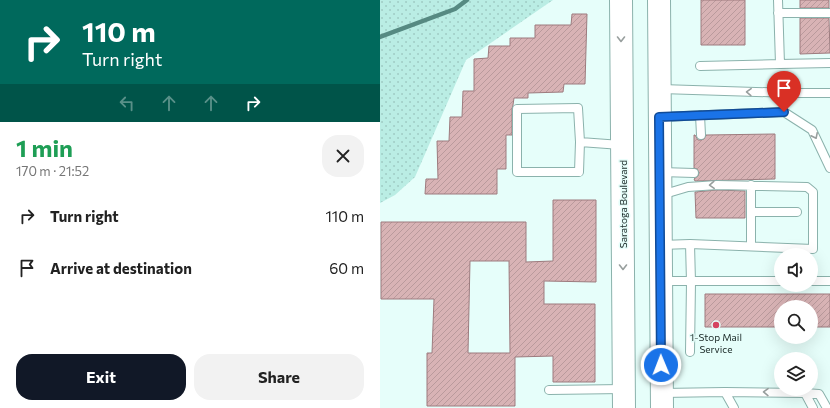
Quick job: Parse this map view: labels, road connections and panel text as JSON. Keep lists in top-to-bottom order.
{
  "streets": {
    "main road": ["Saratoga Boulevard"]
  },
  "places": ["1-Stop Mail Service"],
  "page": {
    "turn": ["110 m", "Turn right"],
    "heading": ["1 min", "170 m · 21:52"],
    "list": [
      {
        "name": "Turn right",
        "value": "110 m"
      },
      {
        "name": "Arrive at destination",
        "value": "60 m"
      }
    ],
    "buttons": ["Exit", "Share"]
  }
}
